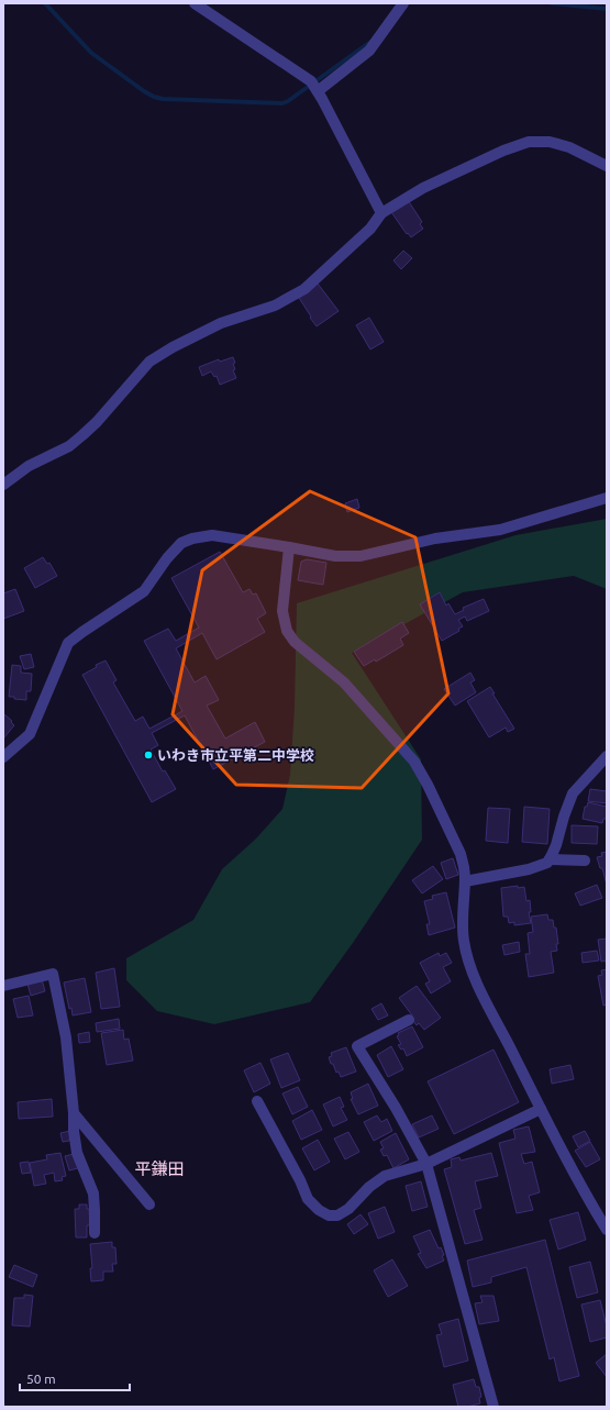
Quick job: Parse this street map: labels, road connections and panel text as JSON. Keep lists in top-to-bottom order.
{
  "districts": ["平鎌田"],
  "places": ["いわき市立平第二中学校"],
  "scale_bar": "50 m"
}
